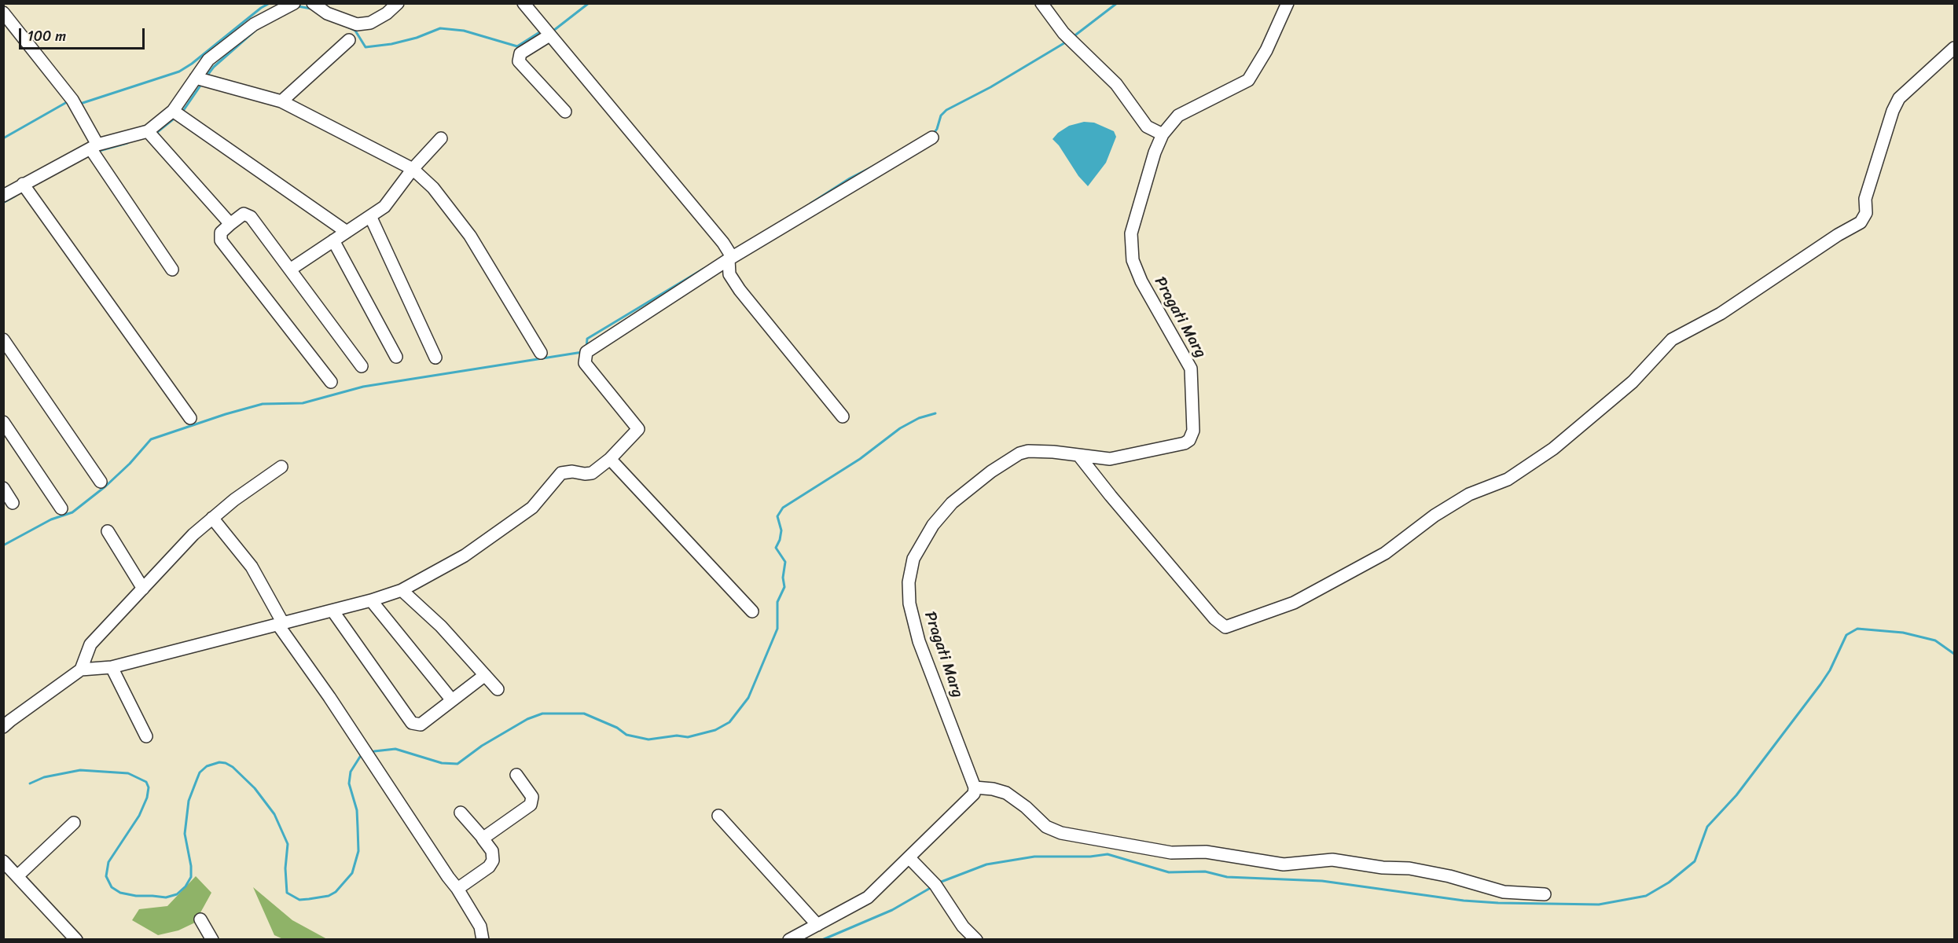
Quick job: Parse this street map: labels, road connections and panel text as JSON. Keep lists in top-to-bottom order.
{
  "streets": {
    "street": ["Pragati Marg"]
  },
  "scale_bar": "100 m"
}
